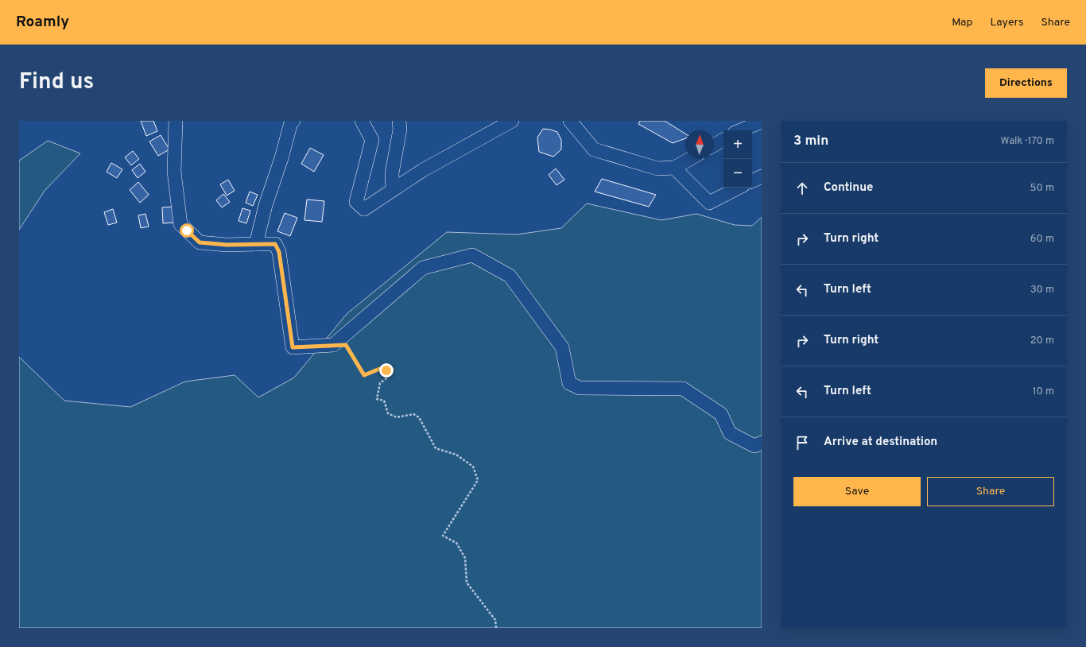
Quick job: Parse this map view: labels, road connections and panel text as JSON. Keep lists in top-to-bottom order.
{
  "north": "top",
  "page": {
    "header": "Roamly",
    "nav": ["Map", "Layers", "Share"],
    "title": "Find us",
    "buttons": [
      "Directions",
      ["Save", "Share"]
    ],
    "heading": ["3 min", "Walk · 170 m"],
    "map_buttons": ["+", "−"],
    "list": [
      ["Continue", "50 m"],
      ["Turn right", "60 m"],
      ["Turn left", "30 m"],
      ["Turn right", "20 m"],
      ["Turn left", "10 m"],
      "Arrive at destination"
    ]
  }
}
